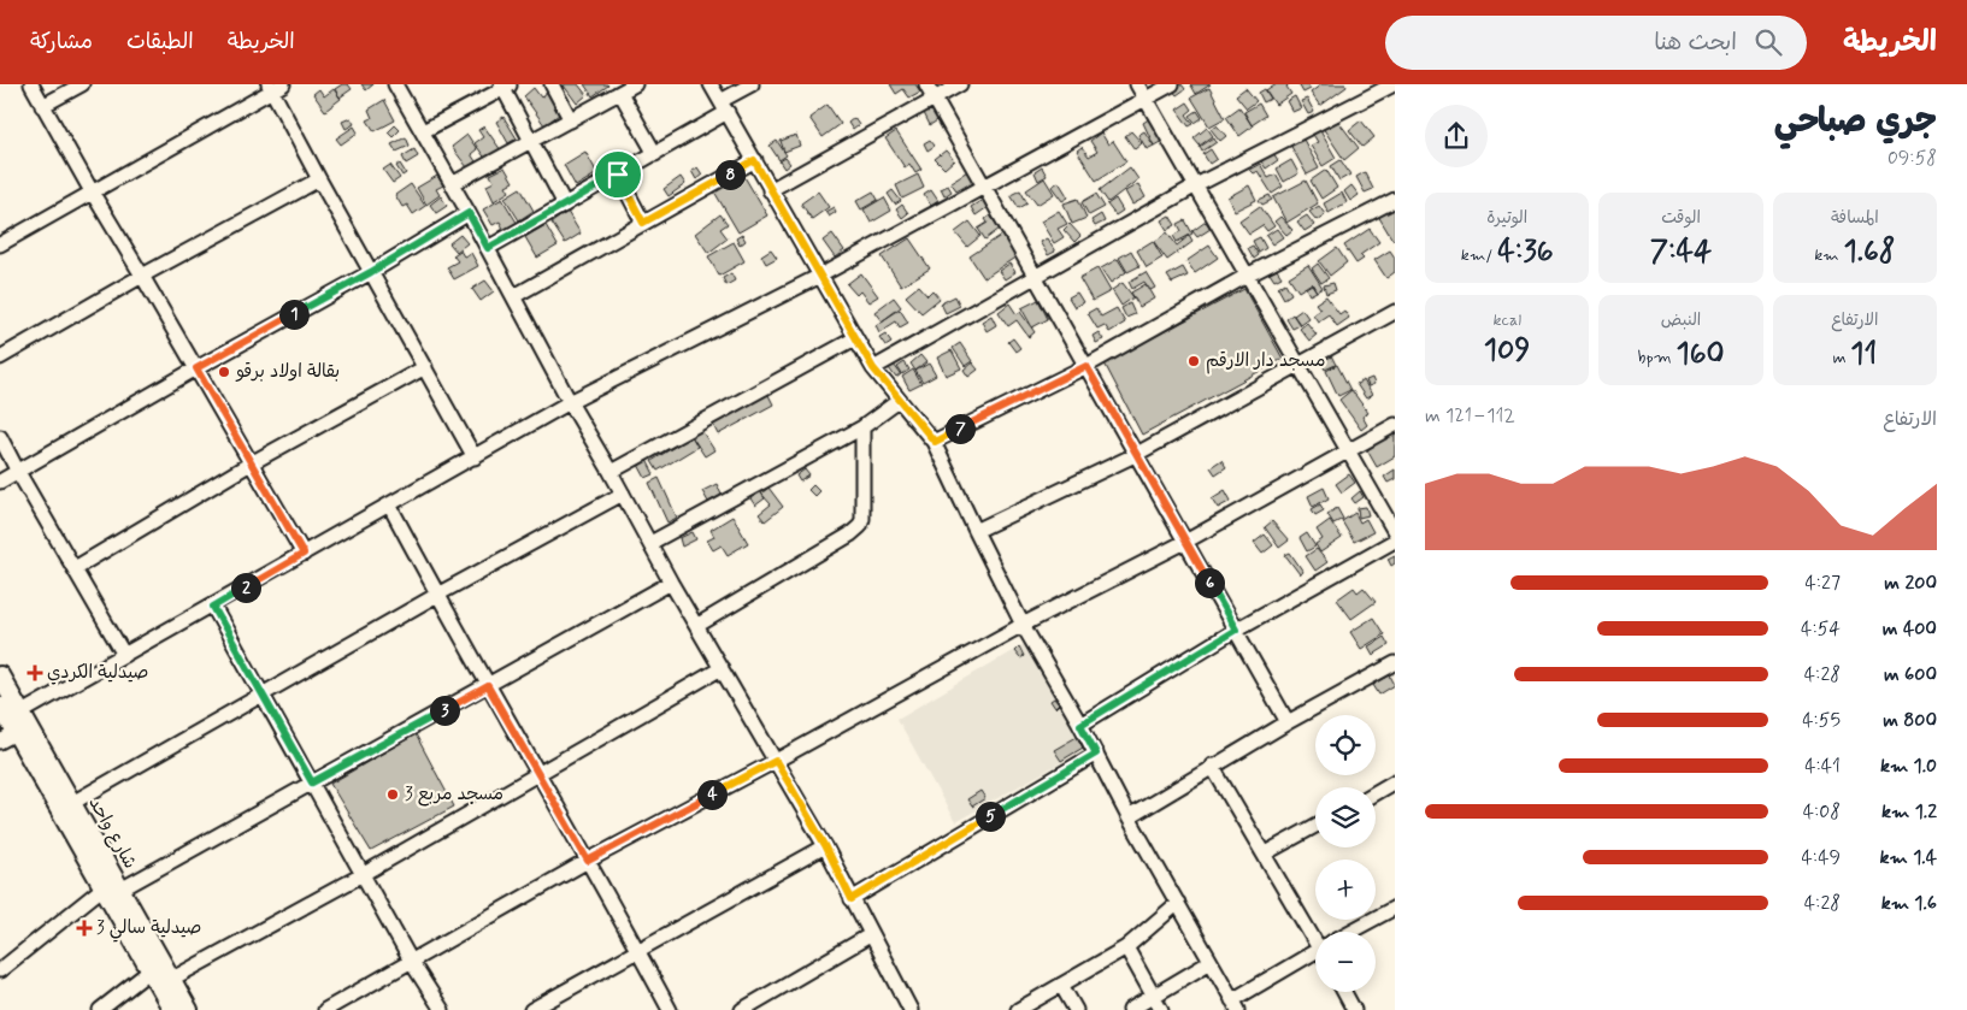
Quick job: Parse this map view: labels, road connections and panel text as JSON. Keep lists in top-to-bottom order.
{
  "streets": {
    "street": ["شارع واحد"]
  },
  "places": {
    "other": ["مسجد دار الارقم", "بقالة اولاد برقو", "مسجد مربع 3"],
    "health": ["صيدلية الكردي", "صيدلية سالي 3"]
  },
  "page": {
    "header": "الخريطة",
    "search": "ابحث هنا",
    "nav": ["الخريطة", "الطبقات", "مشاركة"],
    "heading": ["جري صباحي", "09:58"],
    "pins": [
      "8",
      "1",
      "7",
      "6",
      "2",
      "3",
      "4",
      "5"
    ],
    "stats": [
      ["المسافة", "1.68 km"],
      ["الوقت", "7:44"],
      ["الوتيرة", "4:36 /km"],
      ["الارتفاع", "11 m"],
      ["النبض", "160 bpm"],
      ["kcal", "109"]
    ],
    "chart": ["الارتفاع", "112–121 m"],
    "list": [
      {
        "name": "200 m",
        "note": "4:27"
      },
      {
        "name": "400 m",
        "note": "4:54"
      },
      {
        "name": "600 m",
        "note": "4:28"
      },
      {
        "name": "800 m",
        "note": "4:55"
      },
      {
        "name": "1.0 km",
        "note": "4:41"
      },
      {
        "name": "1.2 km",
        "note": "4:08"
      },
      {
        "name": "1.4 km",
        "note": "4:49"
      },
      {
        "name": "1.6 km",
        "note": "4:28"
      }
    ],
    "map_buttons": ["+", "−"]
  }
}
